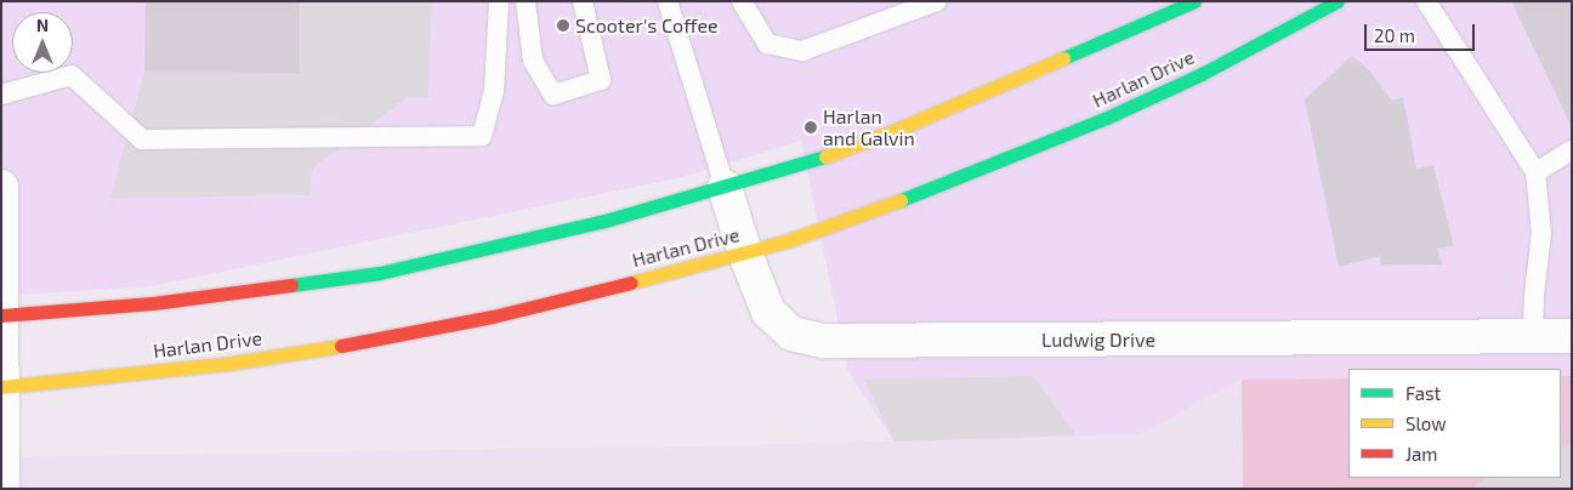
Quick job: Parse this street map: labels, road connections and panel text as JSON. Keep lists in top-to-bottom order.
{
  "streets": {
    "main road": ["Harlan Drive"],
    "street": ["Ludwig Drive"]
  },
  "crossings": [
    ["Harlan Drive", "Ludwig Drive"]
  ],
  "places": ["Scooter's Coffee", "Harlan and Galvin"],
  "legend": ["Fast", "Slow", "Jam"],
  "scale_bar": "20 m",
  "north": "top"
}
